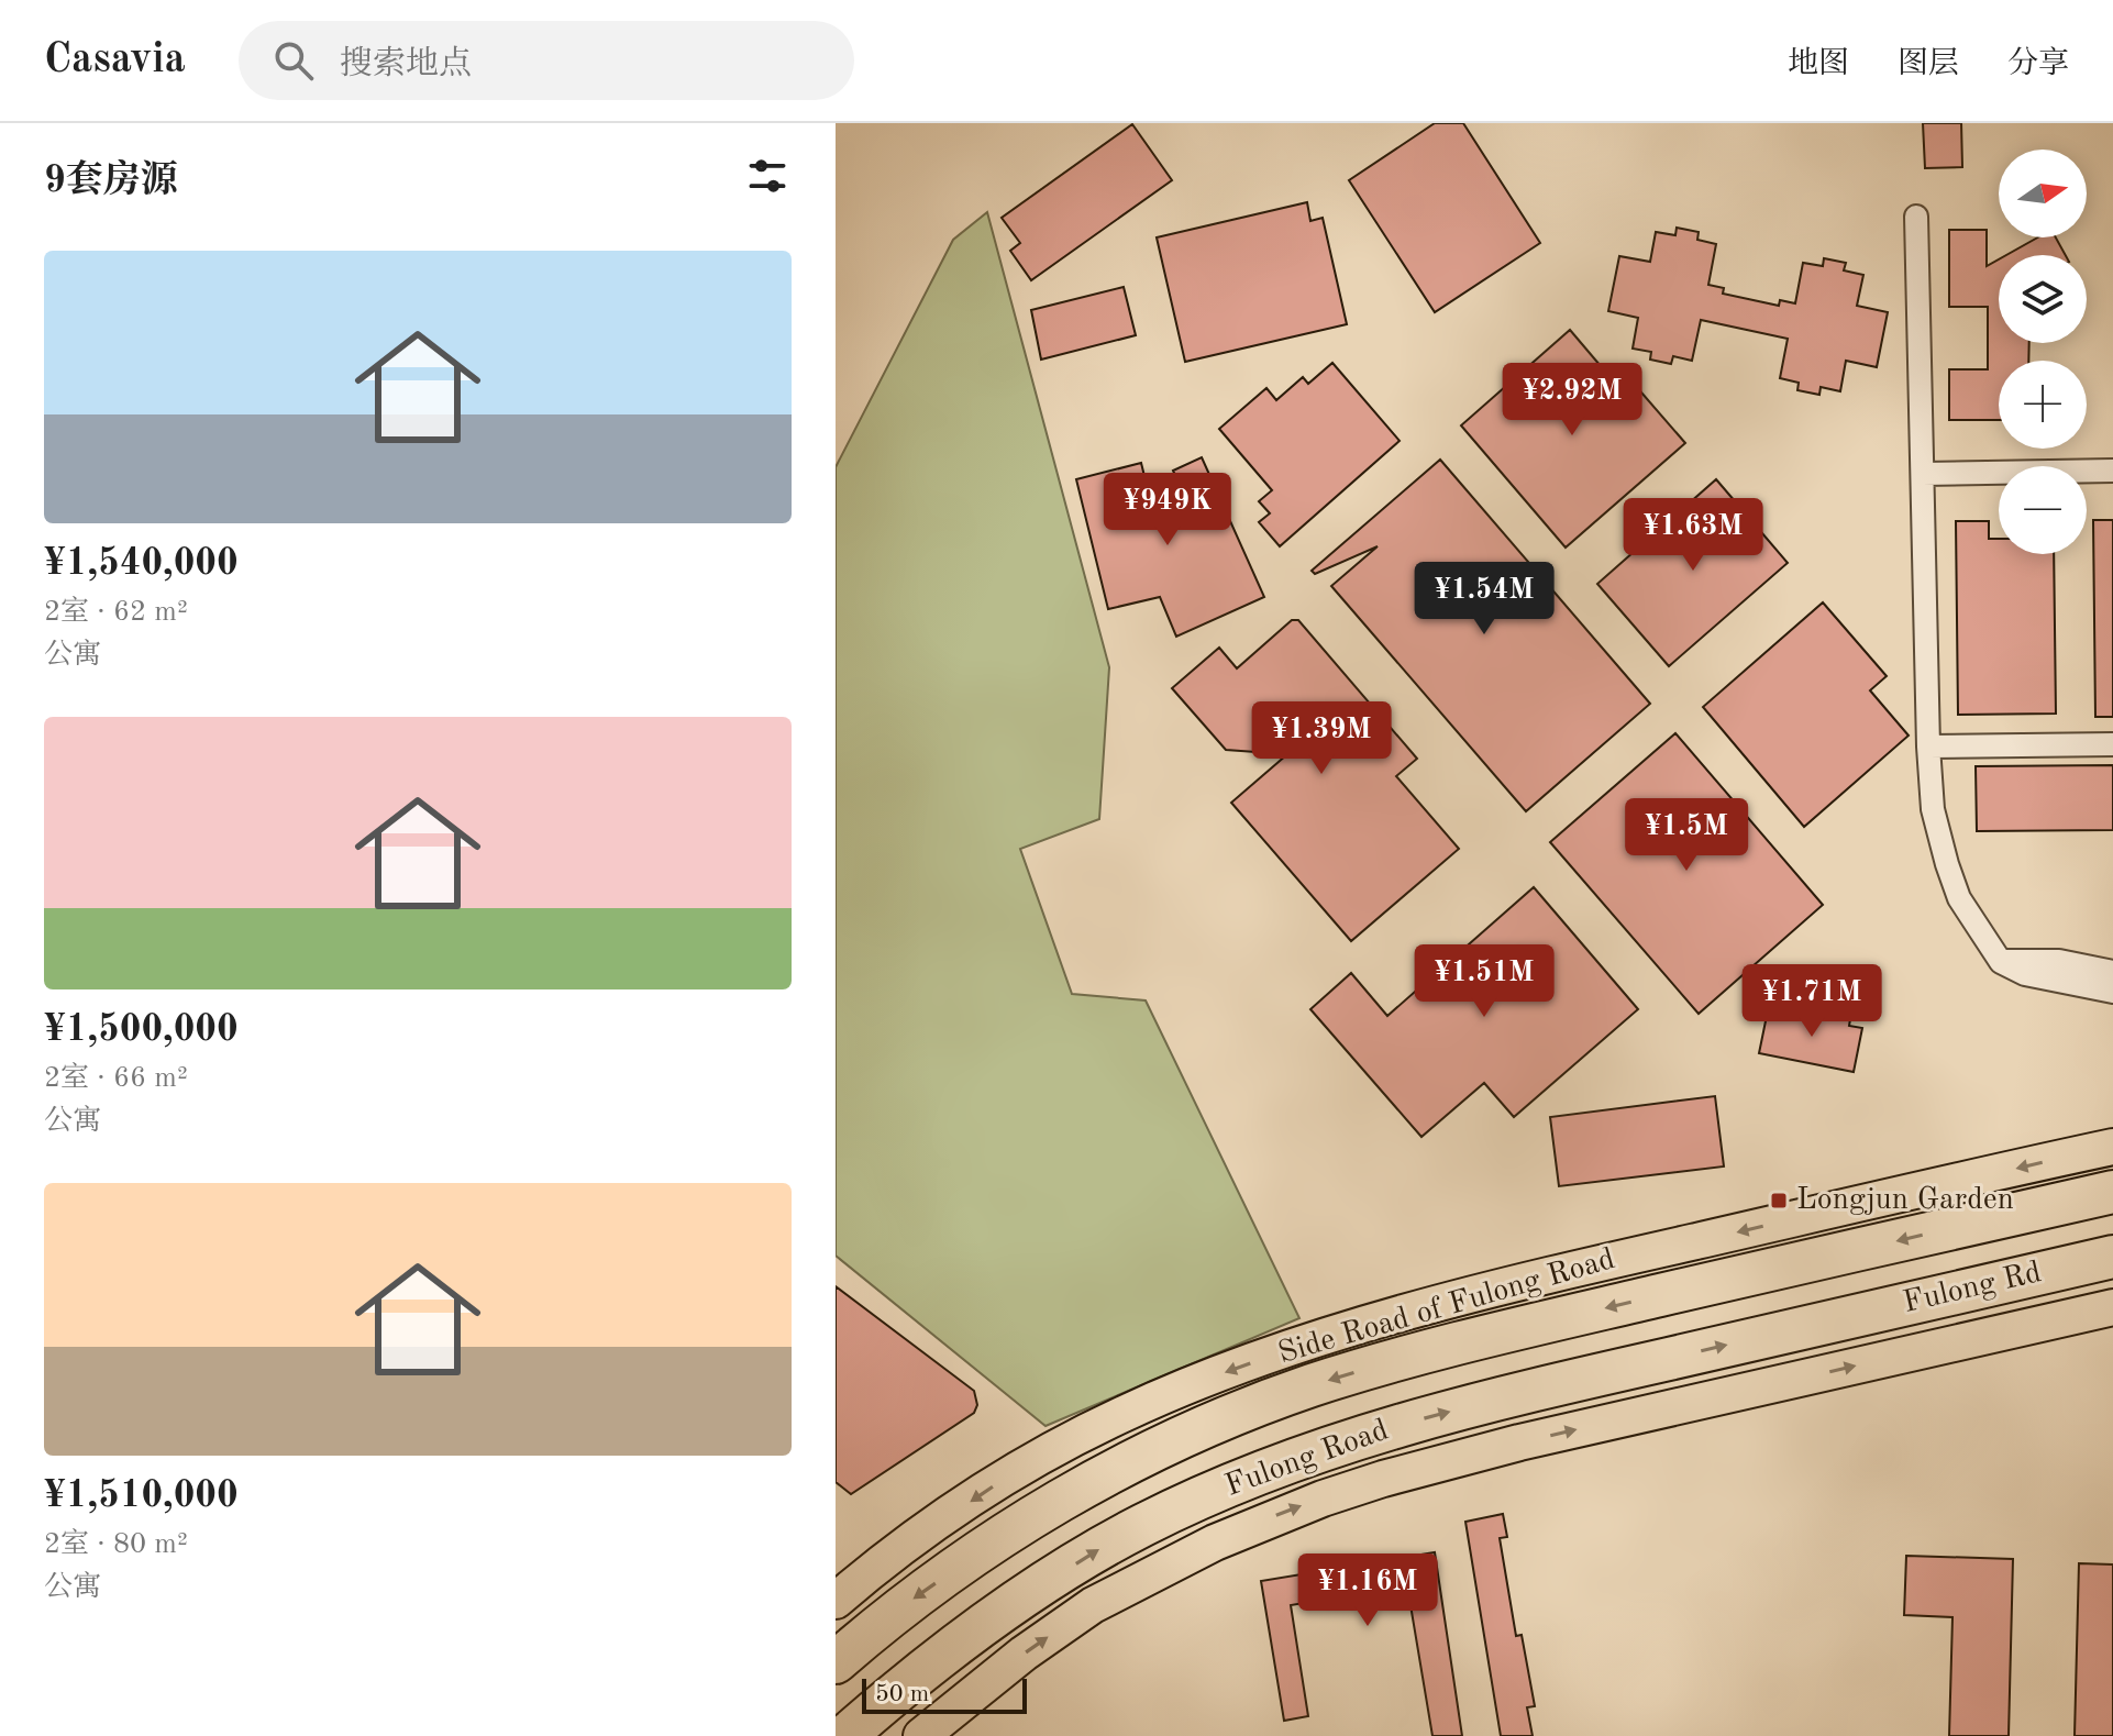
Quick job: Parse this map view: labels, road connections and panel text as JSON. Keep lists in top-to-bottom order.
{
  "streets": {
    "highway": ["Fulong Rd", "Fulong Road"],
    "main road": ["Side Road of Fulong Road"]
  },
  "crossings": [
    ["Fulong Rd", "Fulong Road"]
  ],
  "places": {
    "transit": ["Longjun Garden"]
  },
  "scale_bar": "50 m",
  "north": "right",
  "page": {
    "header": "Casavia",
    "search": "搜索地点",
    "nav": ["地图", "图层", "分享"],
    "heading": "9套房源",
    "map_buttons": ["+", "−"],
    "list": [
      {
        "name": "¥1,540,000",
        "note": "2室 · 62 m² · 公寓"
      },
      {
        "name": "¥1,500,000",
        "note": "2室 · 66 m² · 公寓"
      },
      {
        "name": "¥1,510,000",
        "note": "2室 · 80 m² · 公寓"
      }
    ],
    "price": [
      "¥2.92M",
      "¥949K",
      "¥1.63M",
      "¥1.54M",
      "¥1.39M",
      "¥1.5M",
      "¥1.51M",
      "¥1.71M",
      "¥1.16M"
    ],
    "scale": "50 m"
  }
}
